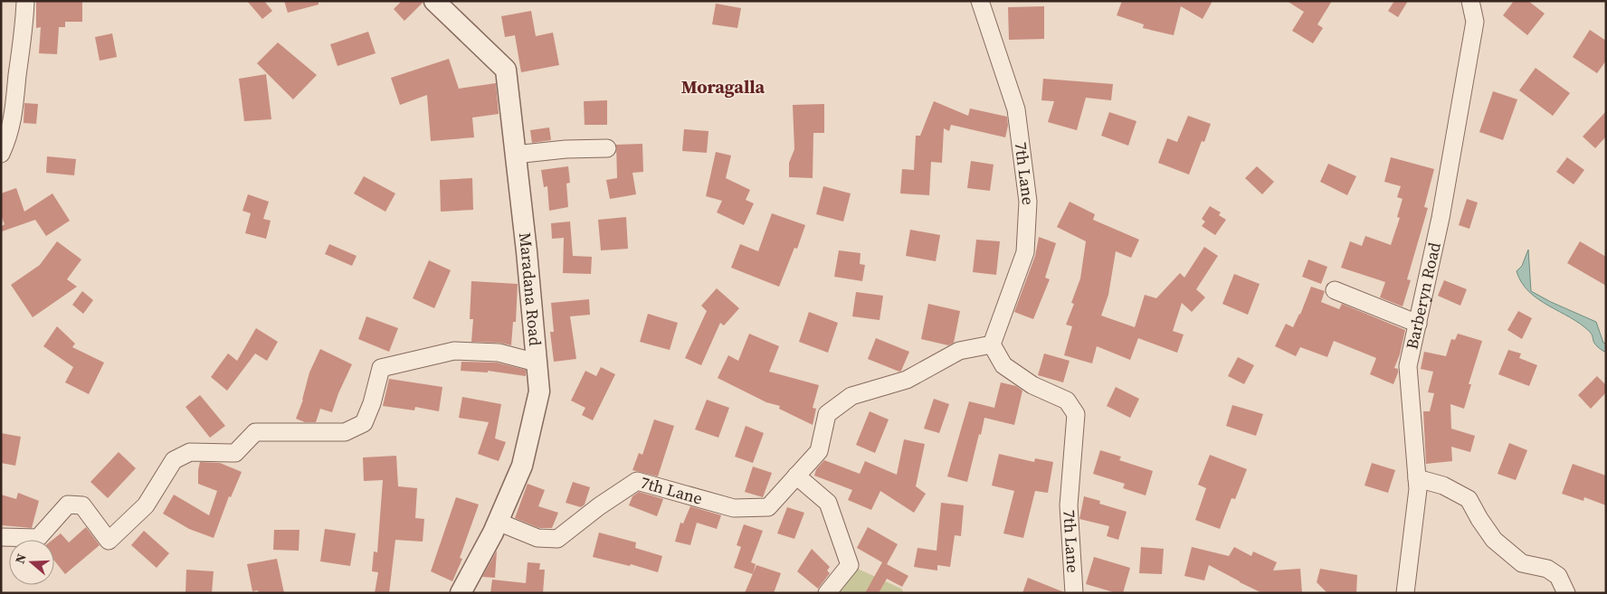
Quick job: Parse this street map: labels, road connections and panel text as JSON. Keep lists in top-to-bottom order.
{
  "streets": {
    "street": ["7th Lane", "Maradana Road", "Barberyn Road"]
  },
  "crossings": [
    ["7th Lane", "Maradana Road"]
  ],
  "districts": ["Moragalla"],
  "north": "left"
}
